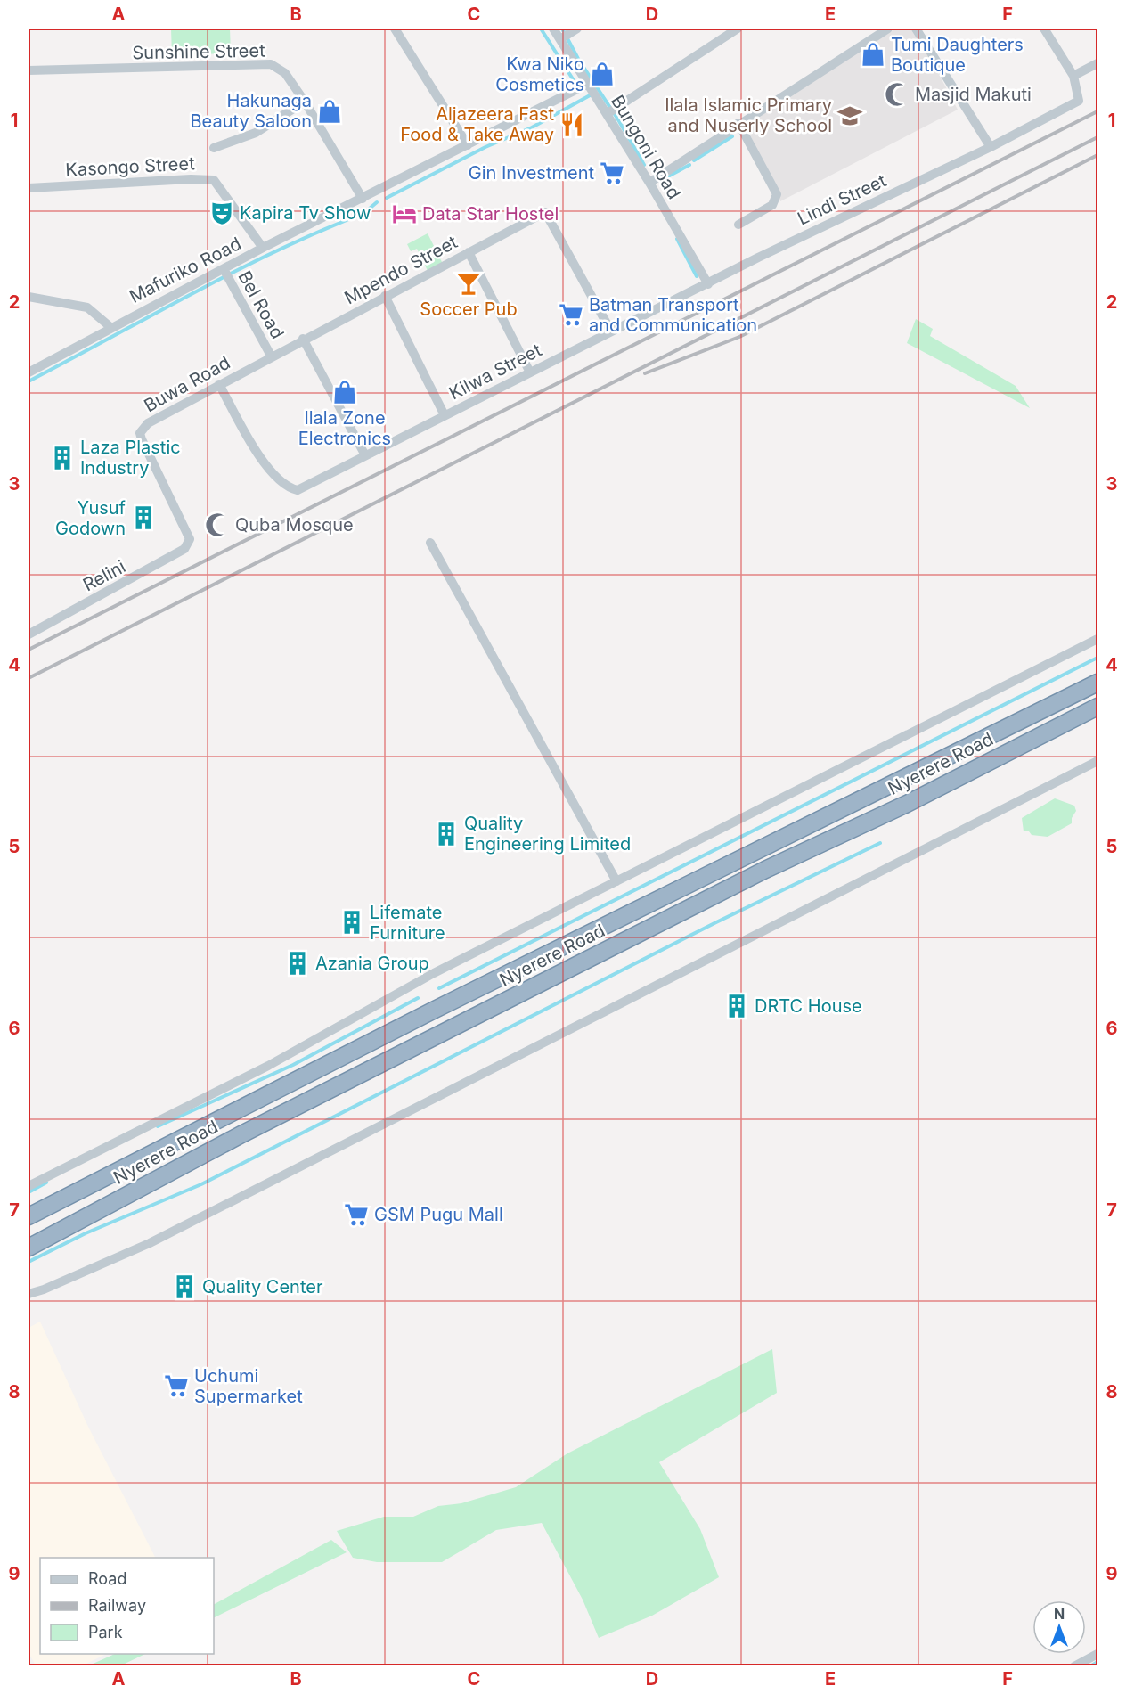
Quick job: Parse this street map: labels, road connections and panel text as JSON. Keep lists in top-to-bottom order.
{
  "streets": {
    "highway": ["Nyerere Road"],
    "street": [
      "Sunshine Street",
      "Bungoni Road",
      "Kasongo Street",
      "Lindi Street",
      "Mafuriko Road",
      "Mpendo Street",
      "Bel Road",
      "Kilwa Street",
      "Buwa Road",
      "Relini"
    ]
  },
  "crossings": [
    ["Sunshine Street", "Mafuriko Road"],
    ["Bungoni Road", "Lindi Street"],
    ["Bungoni Road", "Mafuriko Road"],
    ["Bungoni Road", "Kilwa Street"],
    ["Kasongo Street", "Mafuriko Road"],
    ["Lindi Street", "Kilwa Street"],
    ["Mafuriko Road", "Bel Road"],
    ["Mpendo Street", "Bel Road"],
    ["Mpendo Street", "Kilwa Street"],
    ["Mpendo Street", "Buwa Road"],
    ["Bel Road", "Buwa Road"],
    ["Kilwa Street", "Buwa Road"],
    ["Buwa Road", "Relini"]
  ],
  "places": {
    "shop": [
      "Tumi Daughters Boutique",
      "Kwa Niko Cosmetics",
      "Hakunaga Beauty Saloon",
      "Ilala Zone Electronics"
    ],
    "mosque": ["Masjid Makuti", "Quba Mosque"],
    "school or university": ["Ilala Islamic Primary and Nuserly School"],
    "restaurant": ["Aljazeera Fast Food & Take Away"],
    "supermarket": [
      "Gin Investment",
      "Batman Transport and Communication",
      "GSM Pugu Mall",
      "Uchumi Supermarket"
    ],
    "theatre": ["Kapira Tv Show"],
    "hotel": ["Data Star Hostel"],
    "bar": ["Soccer Pub"],
    "building": [
      "Laza Plastic Industry",
      "Yusuf Godown",
      "Quality Engineering Limited",
      "Lifemate Furniture",
      "Azania Group",
      "DRTC House",
      "Quality Center"
    ]
  },
  "legend": ["Road", "Railway", "Park"],
  "north": "top",
  "grid": {
    "columns": [
      "A",
      "B",
      "C",
      "D",
      "E",
      "F"
    ],
    "rows": [
      "1",
      "2",
      "3",
      "4",
      "5",
      "6",
      "7",
      "8",
      "9"
    ]
  }
}
